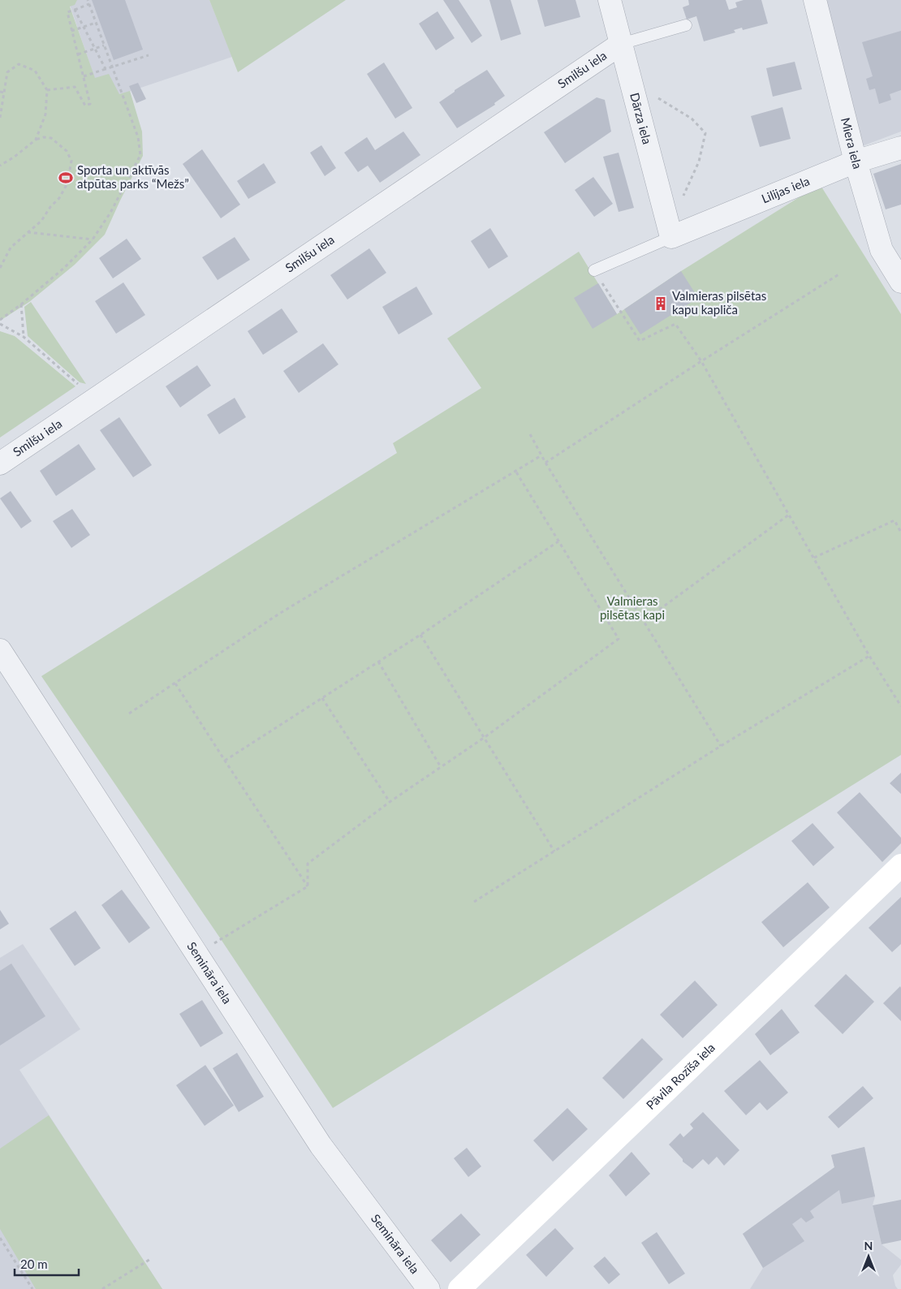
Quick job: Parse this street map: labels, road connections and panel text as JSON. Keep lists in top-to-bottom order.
{
  "streets": {
    "street": [
      "Smilšu iela",
      "Dārza iela",
      "Miera iela",
      "Lilijas iela",
      "Semināra iela",
      "Pāvila Rozīša iela"
    ]
  },
  "crossings": [
    ["Smilšu iela", "Dārza iela"],
    ["Dārza iela", "Lilijas iela"],
    ["Miera iela", "Lilijas iela"]
  ],
  "parks": ["Valmieras pilsētas kapi"],
  "places": {
    "sports": ["Sporta un aktīvās atpūtas parks “Mežs”"],
    "building": ["Valmieras pilsētas kapu kapliča"]
  },
  "scale_bar": "20 m",
  "north": "top"
}
